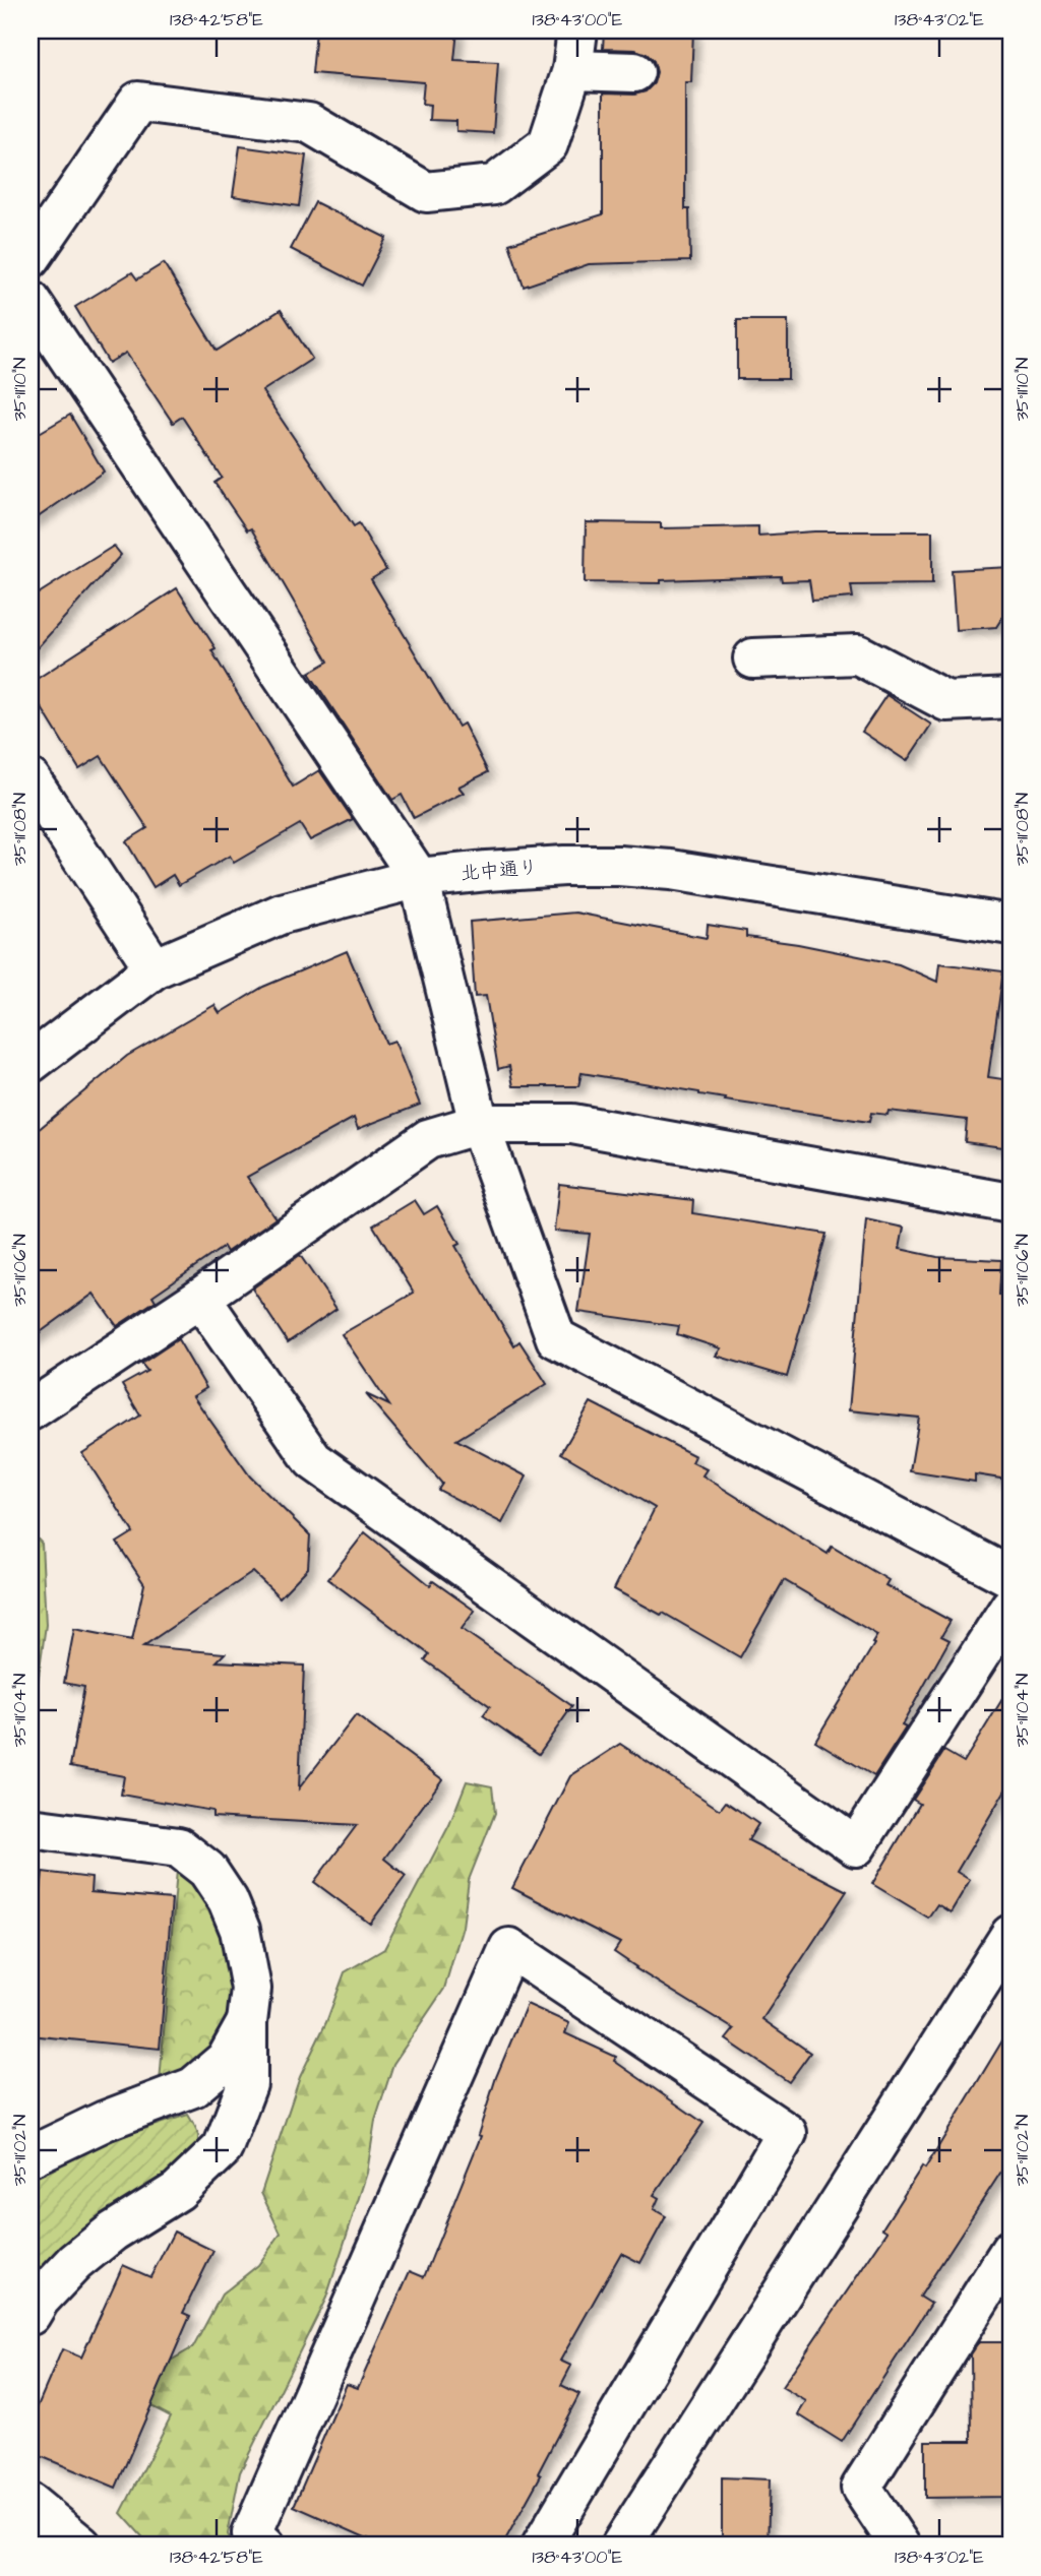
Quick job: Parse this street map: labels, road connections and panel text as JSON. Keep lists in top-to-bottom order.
{
  "streets": {
    "street": ["北中通り"]
  },
  "coordinates": [
    "138°42'58\"E",
    "138°43'00\"E",
    "138°43'02\"E",
    "35°11'10\"N",
    "35°11'08\"N",
    "35°11'06\"N",
    "35°11'04\"N",
    "35°11'02\"N"
  ]
}
